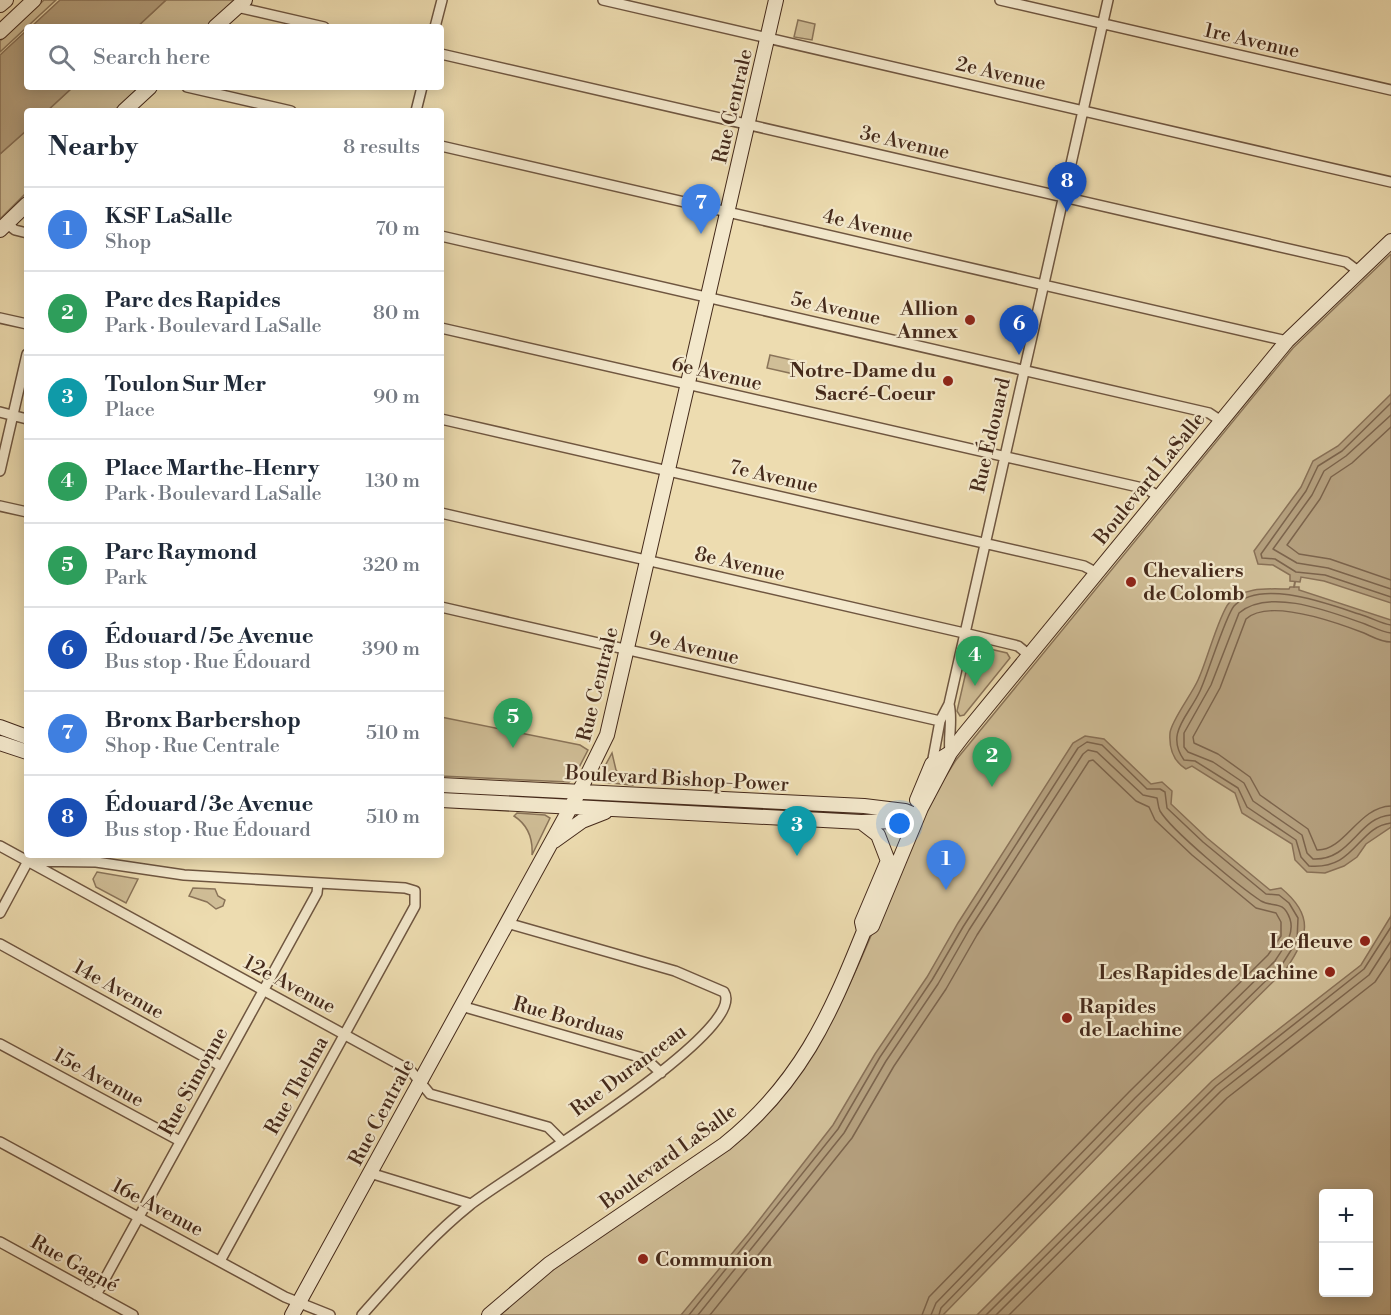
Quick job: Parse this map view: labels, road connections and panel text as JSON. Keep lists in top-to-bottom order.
{
  "streets": {
    "street": [
      "1re Avenue",
      "2e Avenue",
      "Rue Centrale",
      "3e Avenue",
      "4e Avenue",
      "5e Avenue",
      "6e Avenue",
      "Rue Édouard",
      "7e Avenue",
      "Boulevard LaSalle",
      "8e Avenue",
      "9e Avenue",
      "Boulevard Bishop-Power",
      "12e Avenue",
      "14e Avenue",
      "Rue Borduas",
      "Rue Duranceau",
      "15e Avenue",
      "Rue Simonne",
      "Rue Thelma",
      "16e Avenue",
      "Rue Gagné"
    ]
  },
  "crossings": [
    ["1re Avenue", "Rue Édouard"],
    ["2e Avenue", "Rue Centrale"],
    ["2e Avenue", "Rue Édouard"],
    ["Rue Centrale", "3e Avenue"],
    ["Rue Centrale", "4e Avenue"],
    ["Rue Centrale", "5e Avenue"],
    ["Rue Centrale", "6e Avenue"],
    ["Rue Centrale", "7e Avenue"],
    ["Rue Centrale", "8e Avenue"],
    ["Rue Centrale", "9e Avenue"],
    ["Rue Centrale", "Boulevard Bishop-Power"],
    ["Rue Centrale", "12e Avenue"],
    ["Rue Centrale", "Rue Borduas"],
    ["Rue Centrale", "Rue Duranceau"],
    ["Rue Centrale", "16e Avenue"],
    ["3e Avenue", "Rue Édouard"],
    ["3e Avenue", "Boulevard LaSalle"],
    ["4e Avenue", "Rue Édouard"],
    ["4e Avenue", "Boulevard LaSalle"],
    ["5e Avenue", "Rue Édouard"],
    ["5e Avenue", "Boulevard LaSalle"],
    ["6e Avenue", "Rue Édouard"],
    ["6e Avenue", "Boulevard LaSalle"],
    ["Rue Édouard", "7e Avenue"],
    ["Rue Édouard", "Boulevard LaSalle"],
    ["Rue Édouard", "8e Avenue"],
    ["Rue Édouard", "9e Avenue"],
    ["7e Avenue", "Boulevard LaSalle"],
    ["Boulevard LaSalle", "8e Avenue"],
    ["Boulevard LaSalle", "Boulevard Bishop-Power"],
    ["12e Avenue", "Rue Duranceau"],
    ["12e Avenue", "Rue Simonne"],
    ["12e Avenue", "Rue Thelma"],
    ["14e Avenue", "Rue Simonne"],
    ["Rue Borduas", "Rue Duranceau"],
    ["15e Avenue", "Rue Simonne"],
    ["Rue Simonne", "Rue Thelma"],
    ["Rue Simonne", "16e Avenue"],
    ["Rue Simonne", "Rue Gagné"],
    ["Rue Thelma", "16e Avenue"]
  ],
  "places": [
    "Allion Annex",
    "Notre-Dame du Sacré-Coeur",
    "Chevaliers de Colomb",
    "Le fleuve",
    "Les Rapides de Lachine",
    "Rapides de Lachine",
    "Communion"
  ],
  "page": {
    "search": "Search here",
    "heading": ["Nearby", "8 results"],
    "pins": [
      "8",
      "7",
      "6",
      "4",
      "5",
      "2",
      "3",
      "1"
    ],
    "list": [
      {
        "mark": "1",
        "name": "KSF LaSalle",
        "note": "Shop",
        "value": "70 m"
      },
      {
        "mark": "2",
        "name": "Parc des Rapides",
        "note": "Park · Boulevard LaSalle",
        "value": "80 m"
      },
      {
        "mark": "3",
        "name": "Toulon Sur Mer",
        "note": "Place",
        "value": "90 m"
      },
      {
        "mark": "4",
        "name": "Place Marthe-Henry",
        "note": "Park · Boulevard LaSalle",
        "value": "130 m"
      },
      {
        "mark": "5",
        "name": "Parc Raymond",
        "note": "Park",
        "value": "320 m"
      },
      {
        "mark": "6",
        "name": "Édouard / 5e Avenue",
        "note": "Bus stop · Rue Édouard",
        "value": "390 m"
      },
      {
        "mark": "7",
        "name": "Bronx Barbershop",
        "note": "Shop · Rue Centrale",
        "value": "510 m"
      },
      {
        "mark": "8",
        "name": "Édouard / 3e Avenue",
        "note": "Bus stop · Rue Édouard",
        "value": "510 m"
      }
    ],
    "map_buttons": ["+", "−"]
  }
}
